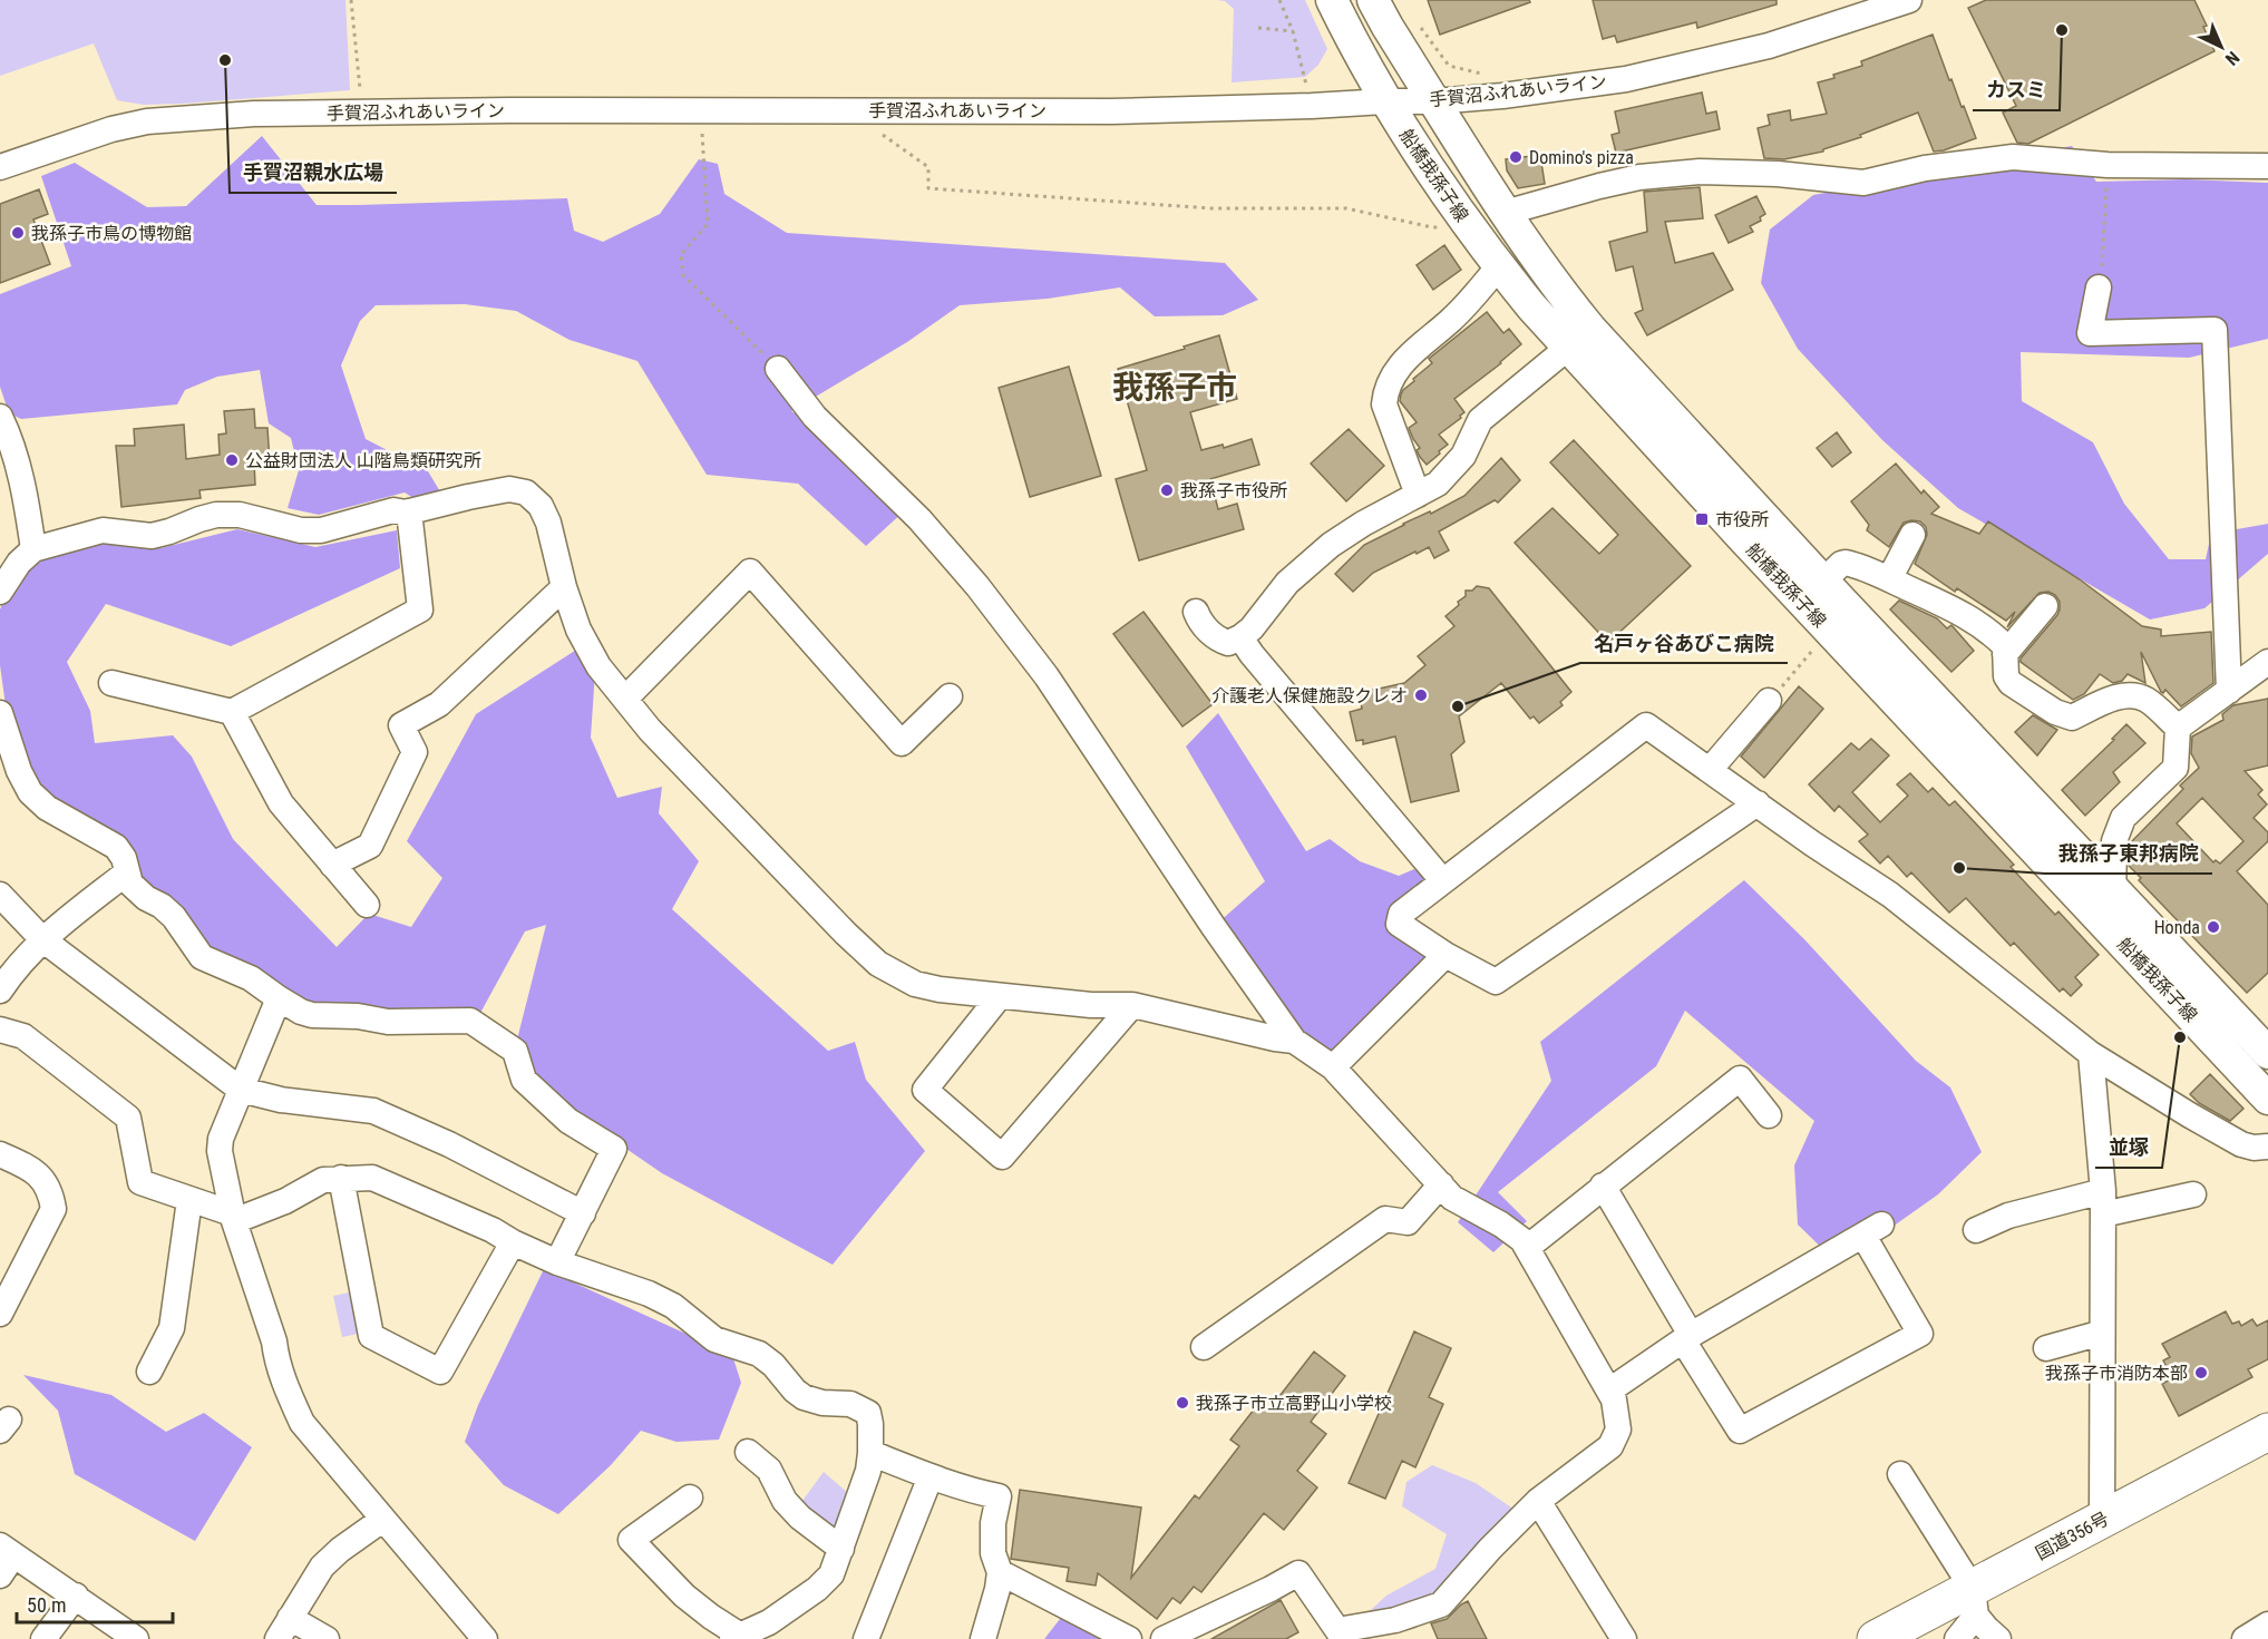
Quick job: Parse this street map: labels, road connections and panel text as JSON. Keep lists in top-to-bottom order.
{
  "streets": {
    "highway": ["国道356号"],
    "main road": ["船橋我孫子線"],
    "street": ["手賀沼ふれあいライン"]
  },
  "crossings": [
    ["手賀沼ふれあいライン", "船橋我孫子線"]
  ],
  "districts": ["我孫子市"],
  "places": {
    "other": [
      "カスミ",
      "手賀沼親水広場",
      "Domino's pizza",
      "我孫子市鳥の博物館",
      "公益財団法人 山階鳥類研究所",
      "我孫子市役所",
      "介護老人保健施設クレオ",
      "名戸ヶ谷あびこ病院",
      "我孫子東邦病院",
      "Honda",
      "並塚",
      "我孫子市消防本部",
      "我孫子市立高野山小学校"
    ],
    "transit": ["市役所"]
  },
  "scale_bar": "50 m",
  "north": "bottom right"
}
